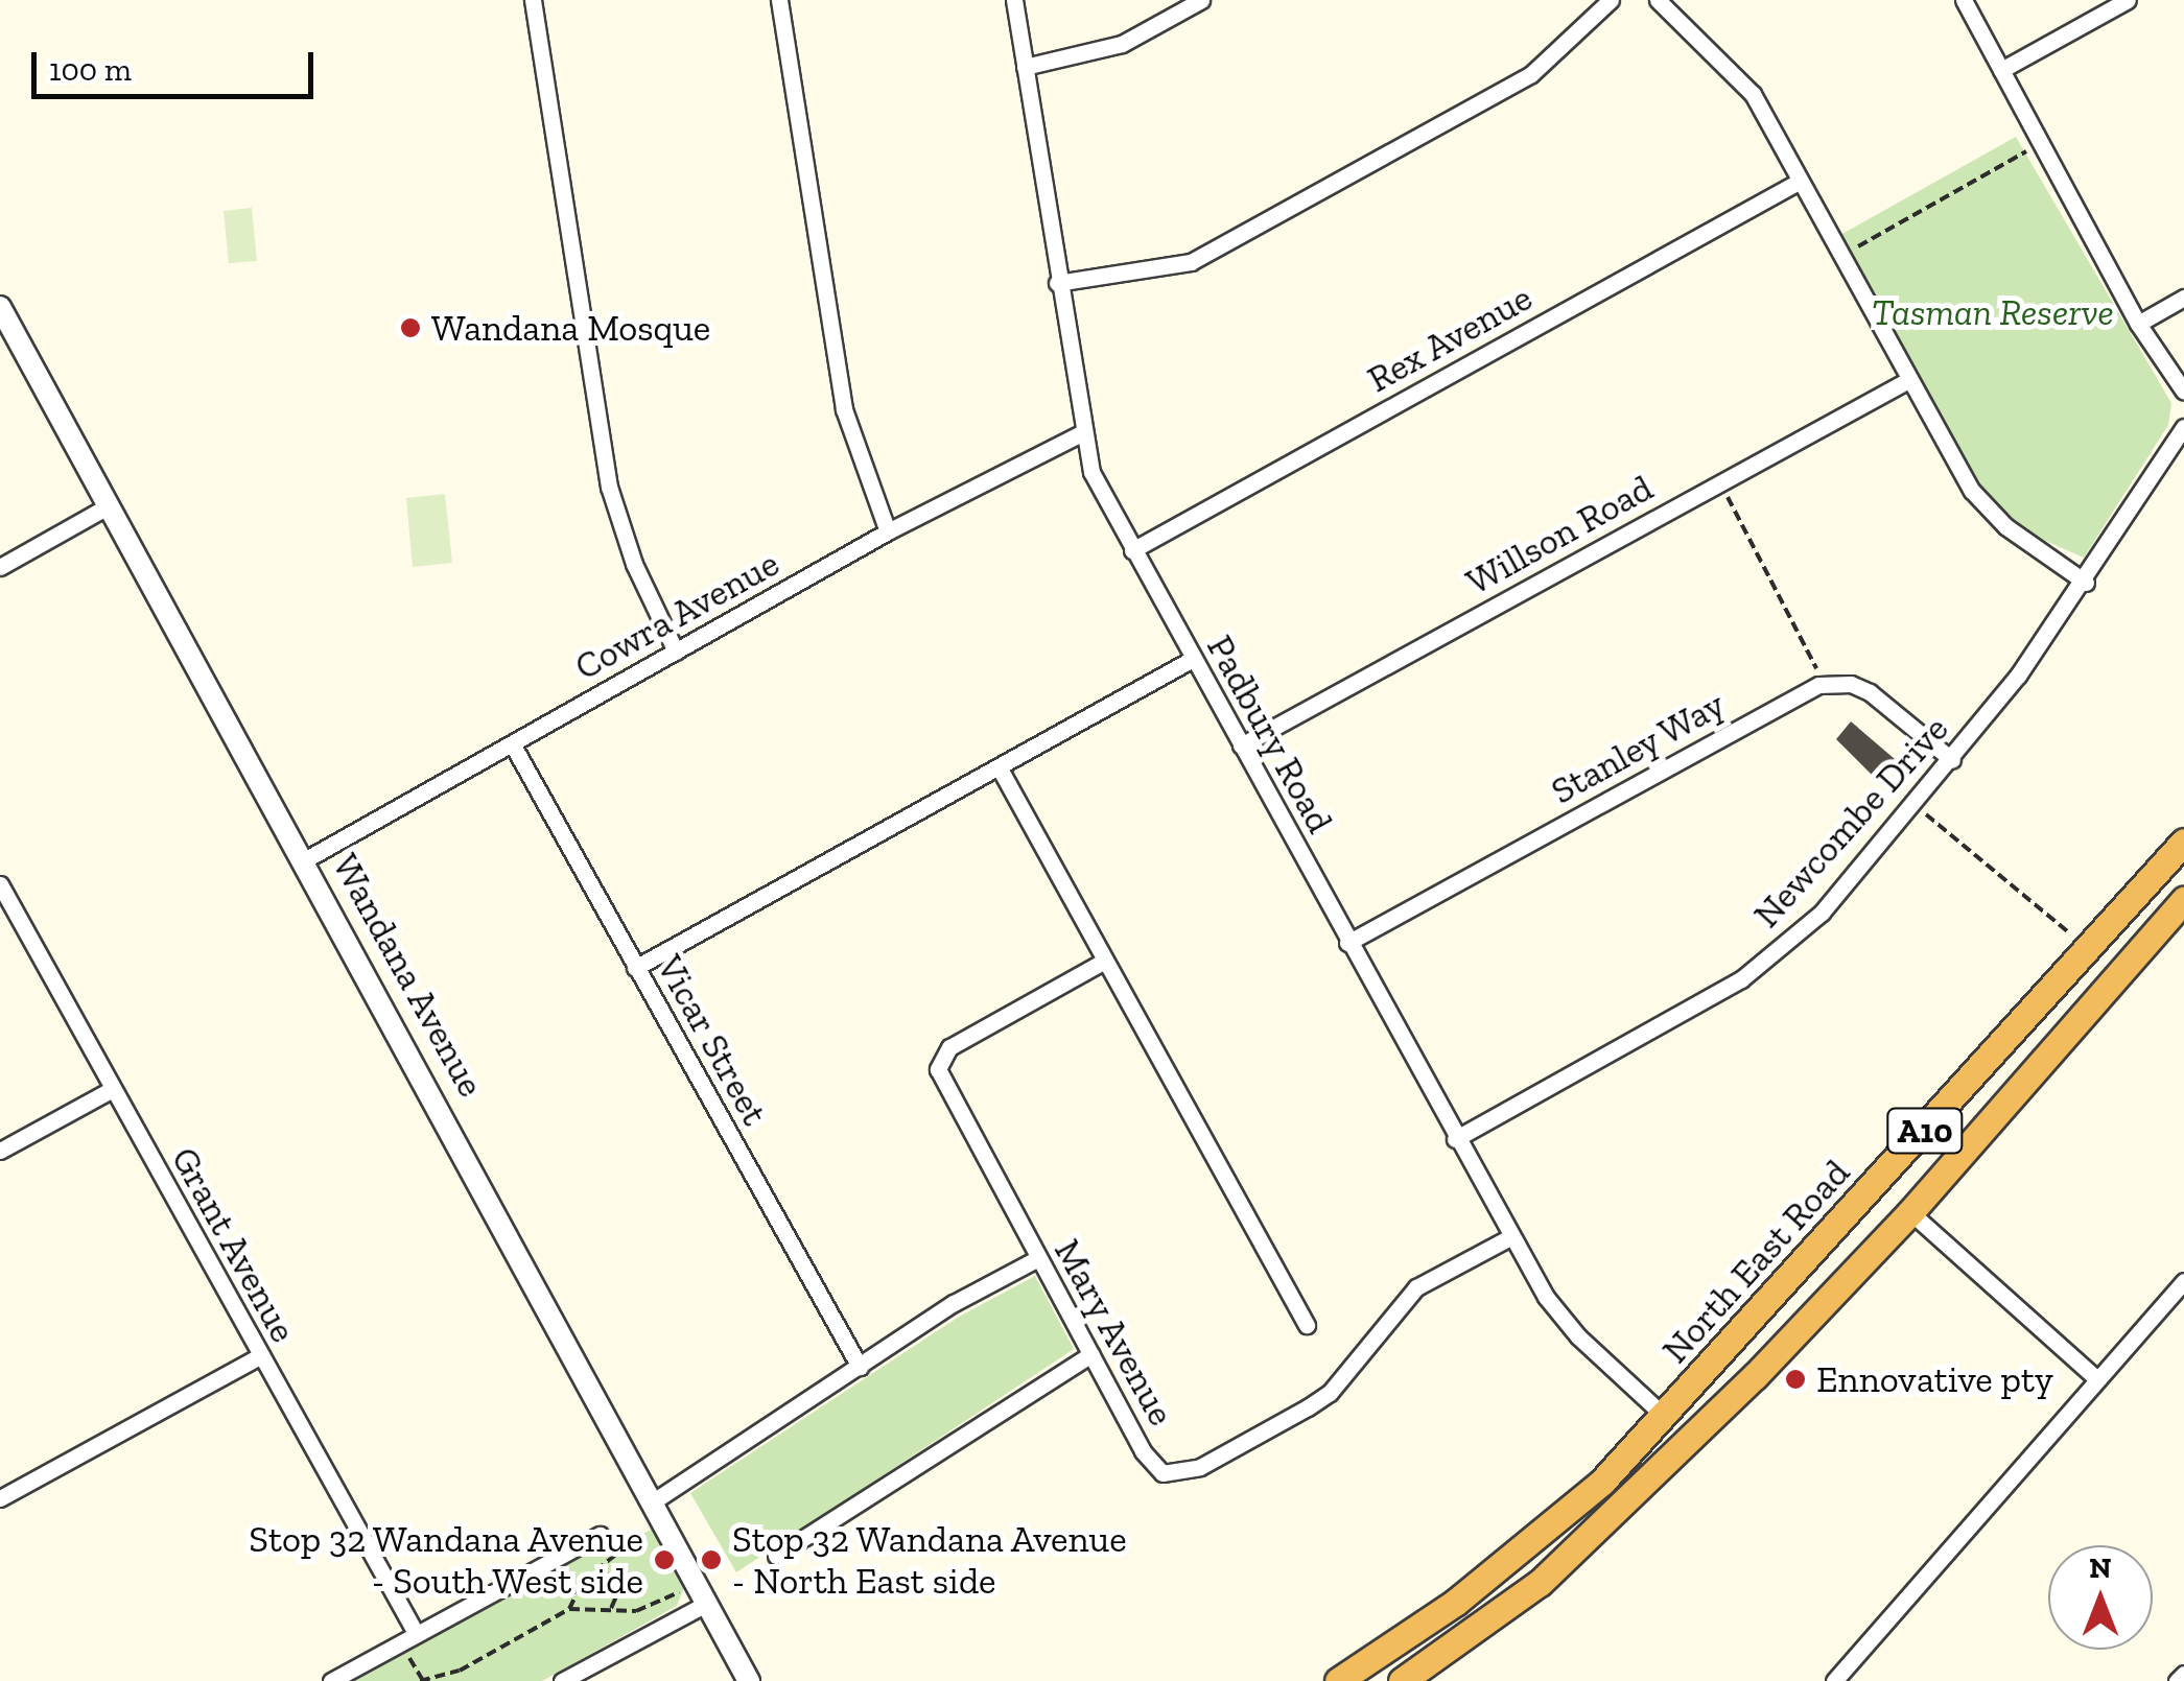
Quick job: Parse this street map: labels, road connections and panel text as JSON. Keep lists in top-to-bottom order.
{
  "streets": {
    "highway": ["A10", "North East Road"],
    "street": [
      "Rex Avenue",
      "Willson Road",
      "Cowra Avenue",
      "Padbury Road",
      "Stanley Way",
      "Newcombe Drive",
      "Wandana Avenue",
      "Vicar Street",
      "Grant Avenue",
      "Mary Avenue"
    ]
  },
  "crossings": [
    ["Rex Avenue", "Padbury Road"],
    ["Willson Road", "Padbury Road"],
    ["Cowra Avenue", "Padbury Road"],
    ["Cowra Avenue", "Wandana Avenue"],
    ["Cowra Avenue", "Vicar Street"],
    ["Padbury Road", "Stanley Way"],
    ["Padbury Road", "Newcombe Drive"],
    ["Padbury Road", "North East Road"],
    ["Padbury Road", "Mary Avenue"],
    ["Stanley Way", "Newcombe Drive"]
  ],
  "parks": ["Tasman Reserve"],
  "places": [
    "Wandana Mosque",
    "Ennovative pty",
    "Stop 32 Wandana Avenue - South West side",
    "Stop 32 Wandana Avenue - North East side"
  ],
  "scale_bar": "100 m",
  "north": "top"
}
